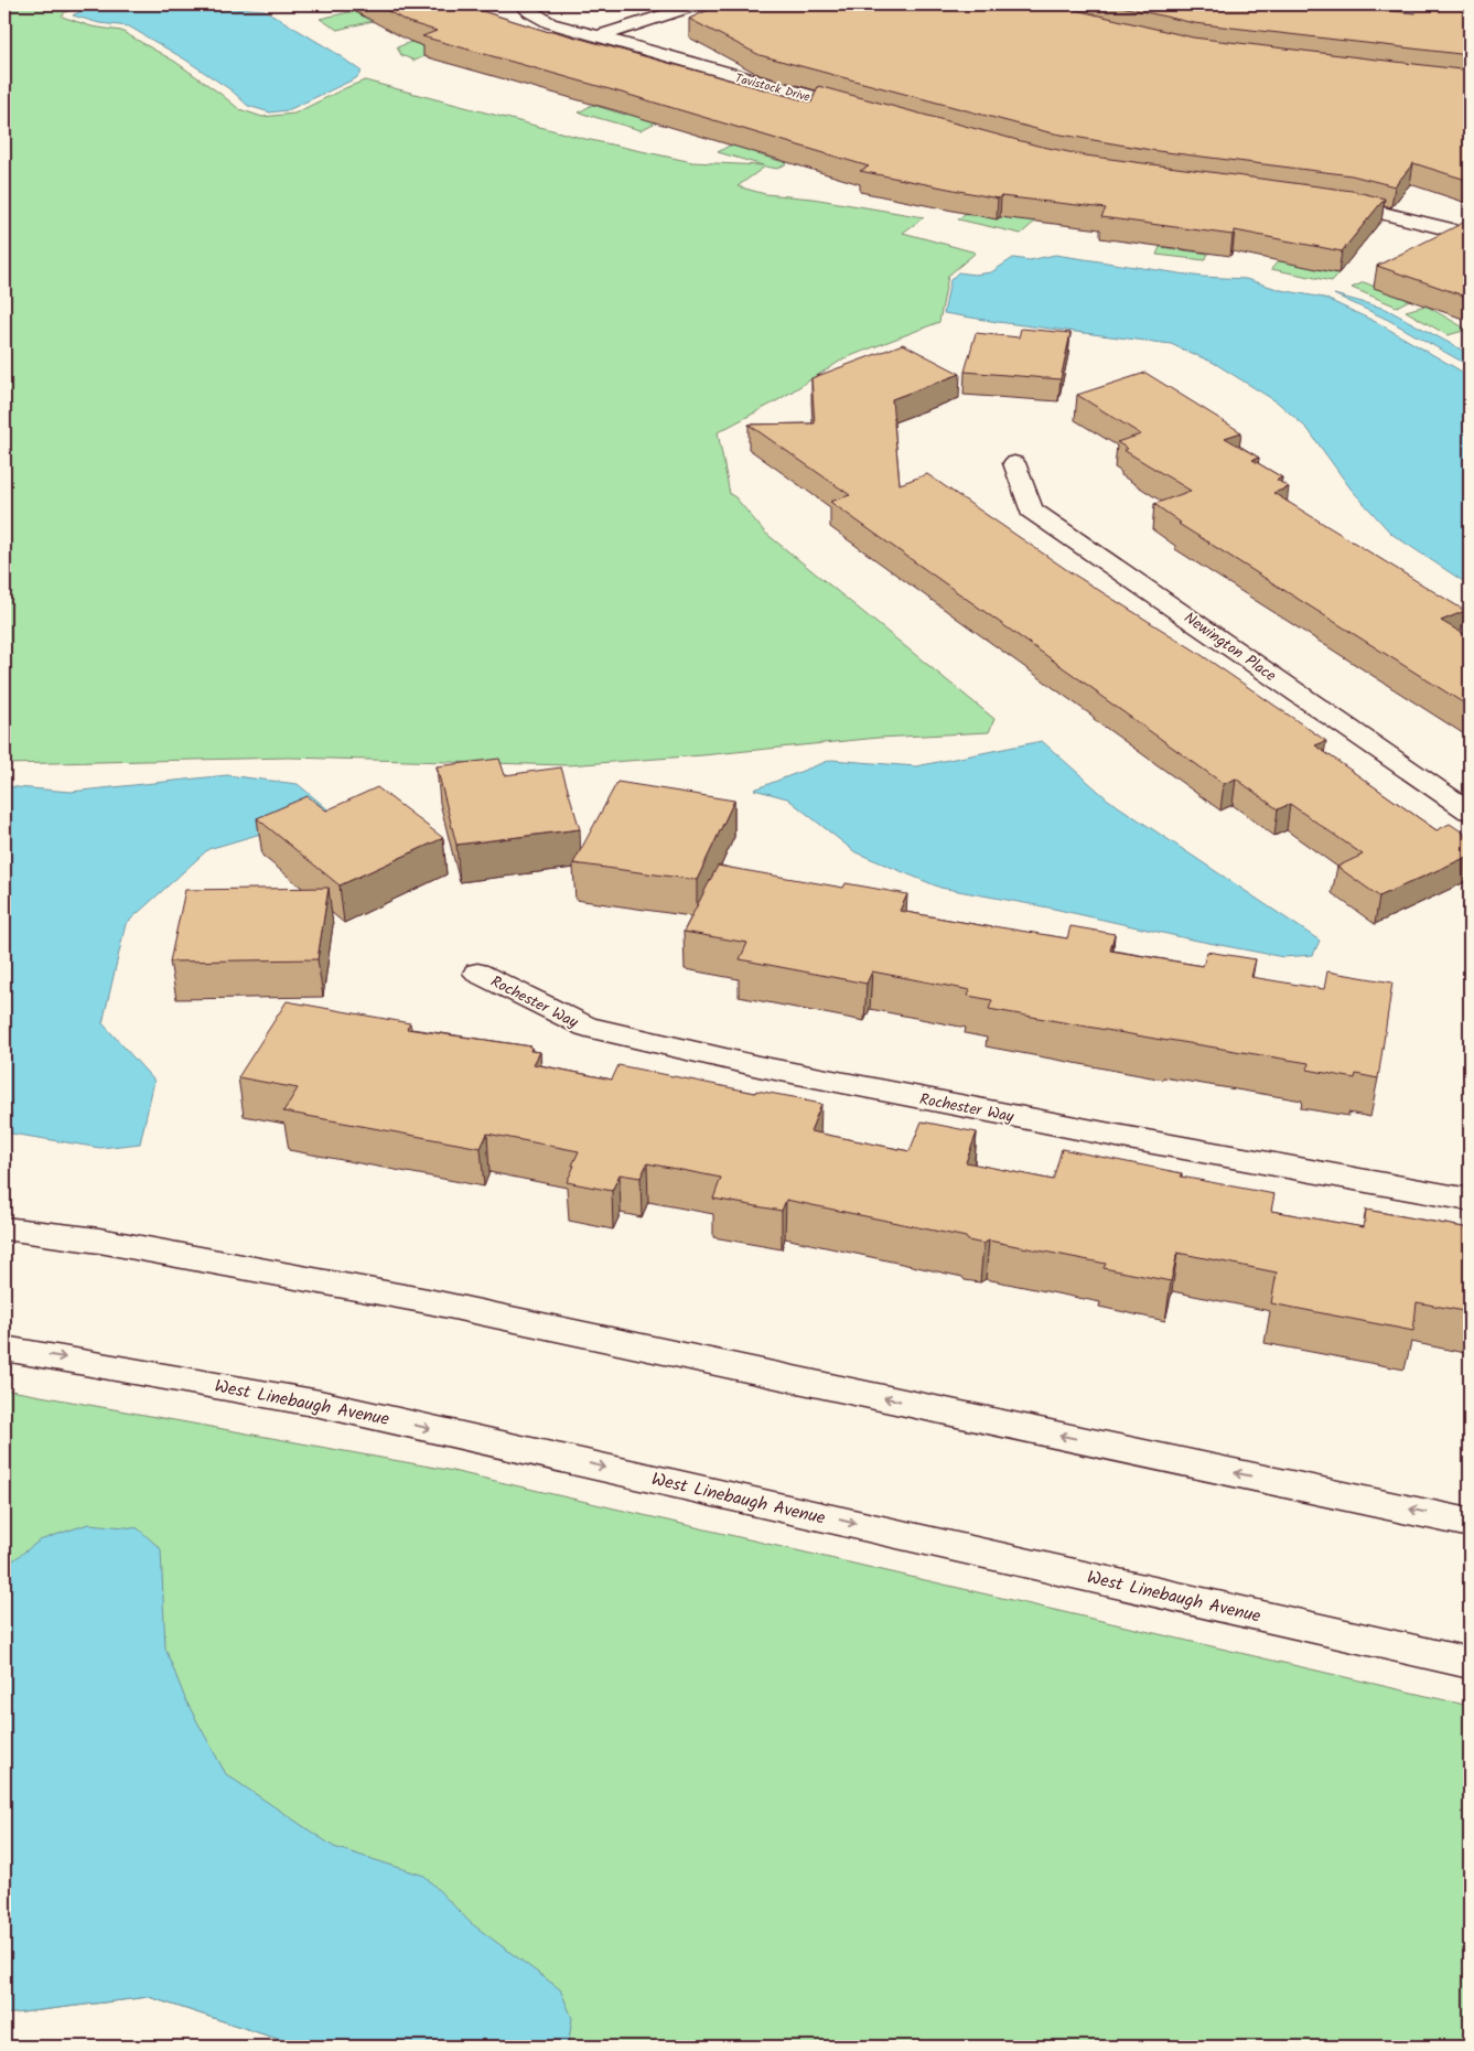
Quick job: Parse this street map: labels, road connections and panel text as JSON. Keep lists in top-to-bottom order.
{
  "streets": {
    "street": [
      "Tavistock Drive",
      "Newington Place",
      "Rochester Way",
      "West Linebaugh Avenue"
    ]
  }
}
